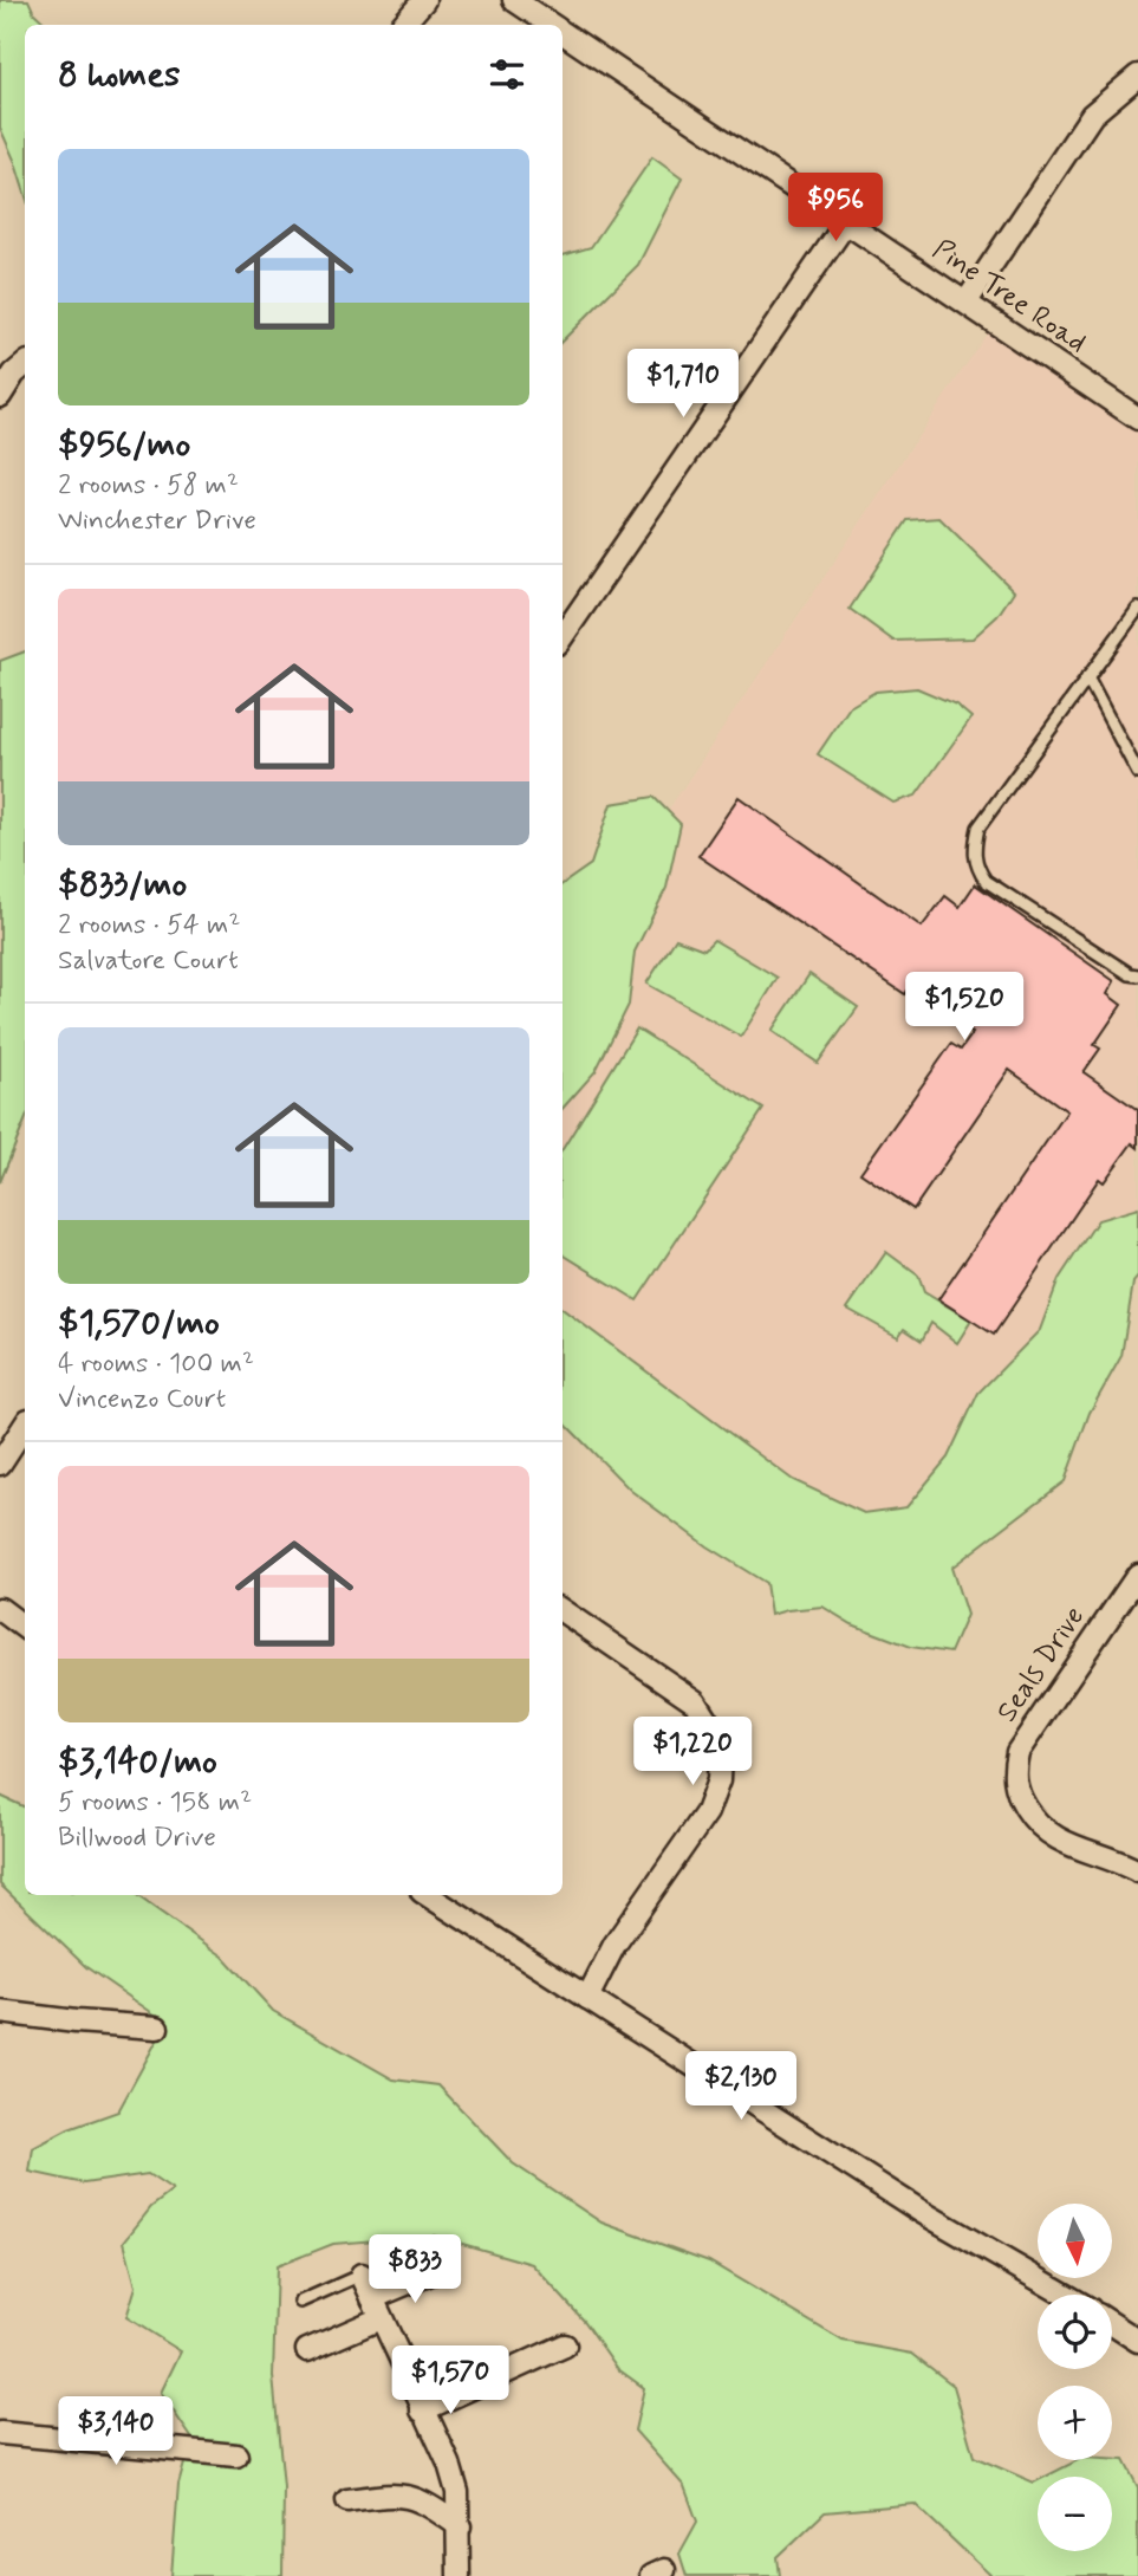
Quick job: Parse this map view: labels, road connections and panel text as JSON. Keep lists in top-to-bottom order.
{
  "streets": {
    "street": ["Pine Tree Road", "Seals Drive"]
  },
  "north": "bottom",
  "page": {
    "heading": "8 homes",
    "list": [
      {
        "name": "$956/mo",
        "note": "2 rooms · 58 m² · Winchester Drive"
      },
      {
        "name": "$833/mo",
        "note": "2 rooms · 54 m² · Salvatore Court"
      },
      {
        "name": "$1,570/mo",
        "note": "4 rooms · 100 m² · Vincenzo Court"
      },
      {
        "name": "$3,140/mo",
        "note": "5 rooms · 158 m² · Billwood Drive"
      }
    ],
    "price": [
      "$956",
      "$1,710",
      "$1,520",
      "$1,220",
      "$2,130",
      "$833",
      "$1,570",
      "$3,140"
    ],
    "map_buttons": ["+", "−"]
  }
}
